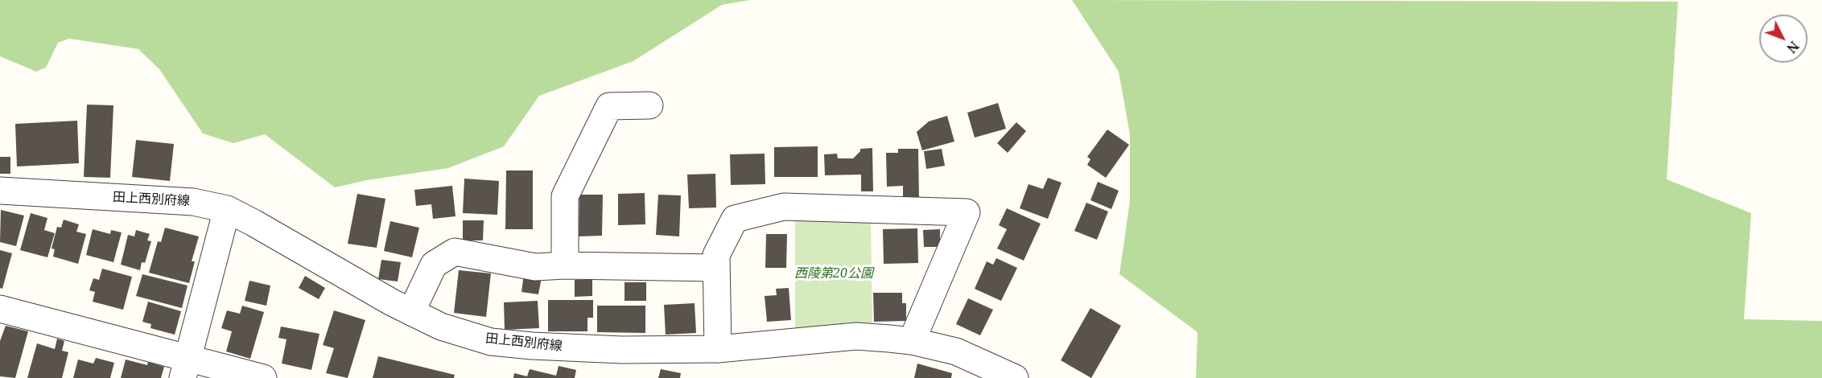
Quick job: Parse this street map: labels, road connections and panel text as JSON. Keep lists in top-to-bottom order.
{
  "streets": {
    "street": ["田上西別府線"]
  },
  "parks": ["西陵第20公園"],
  "north": "bottom right"
}
